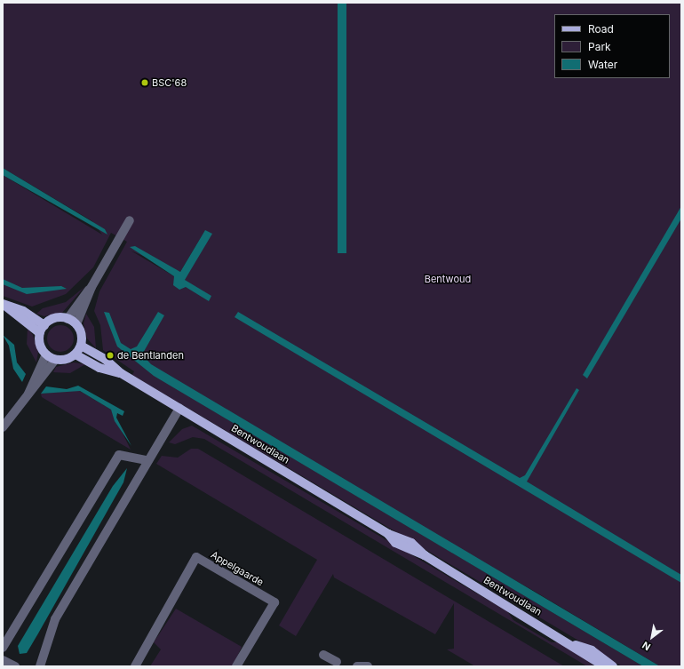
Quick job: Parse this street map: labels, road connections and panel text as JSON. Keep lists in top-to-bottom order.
{
  "streets": {
    "main road": ["Bentwoudlaan"],
    "street": ["Appelgaarde"]
  },
  "parks": ["Bentwoud"],
  "places": ["BSC'68", "de Bentlanden"],
  "legend": ["Road", "Park", "Water"],
  "north": "bottom left"
}
